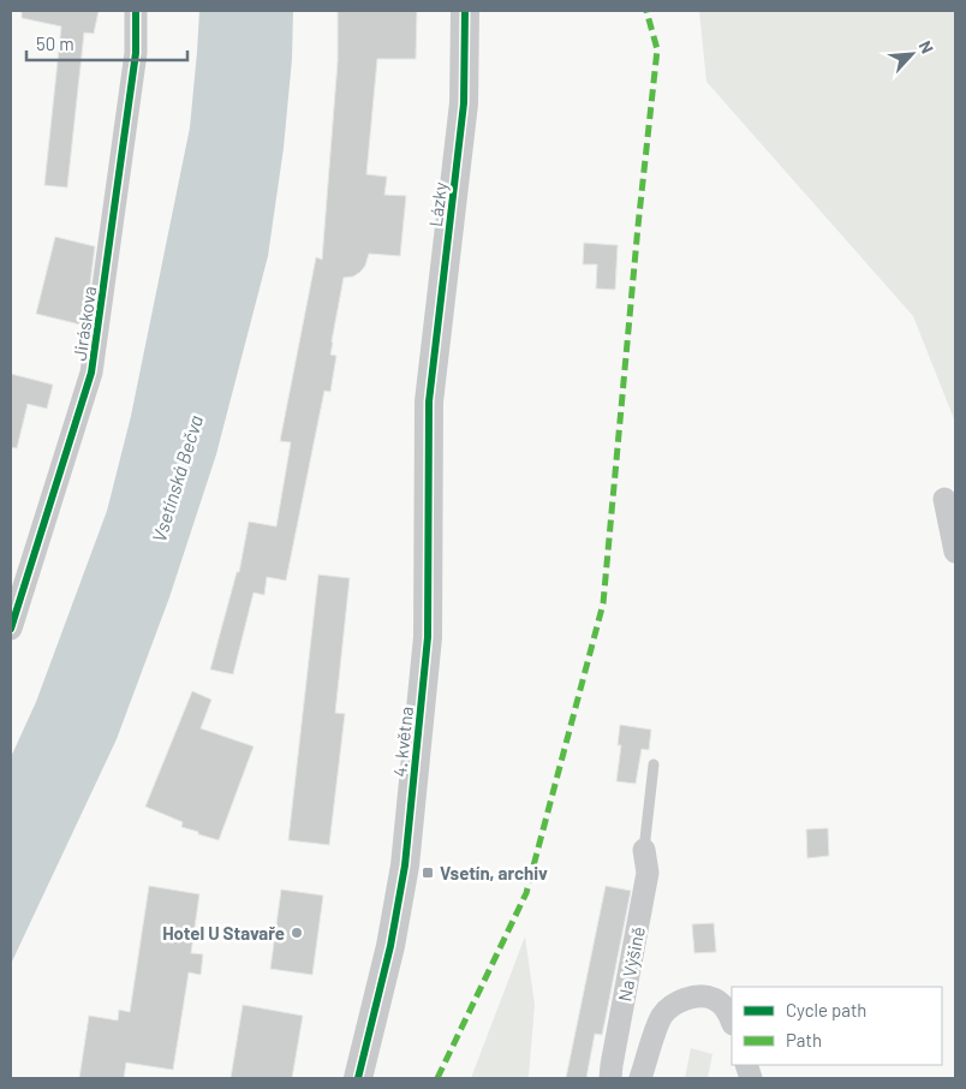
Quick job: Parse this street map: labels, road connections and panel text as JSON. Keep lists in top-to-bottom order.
{
  "streets": {
    "street": [
      "Lázky",
      "Jiráskova",
      "4. května",
      "Na Výšině"
    ]
  },
  "crossings": [
    ["Lázky", "4. května"]
  ],
  "water": ["Vsetínská Bečva"],
  "places": {
    "transit": ["Vsetín, archiv"],
    "other": ["Hotel U Stavaře"]
  },
  "legend": ["Cycle path", "Path"],
  "scale_bar": "50 m",
  "north": "top right"
}
